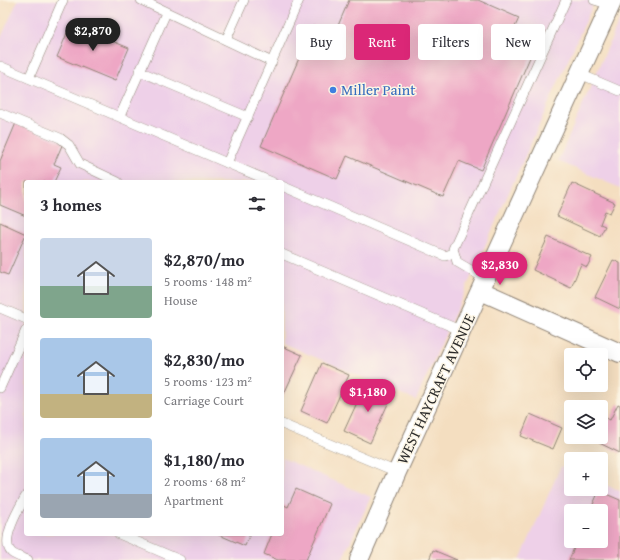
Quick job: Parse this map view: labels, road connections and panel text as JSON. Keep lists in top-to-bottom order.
{
  "streets": {
    "street": ["WEST HAYCRAFT AVENUE"]
  },
  "places": ["Miller Paint"],
  "page": {
    "price": ["$2,870", "$2,830", "$1,180"],
    "chip": [
      "Buy",
      "Rent",
      "Filters",
      "New"
    ],
    "heading": "3 homes",
    "list": [
      {
        "name": "$2,870/mo",
        "note": "5 rooms · 148 m² · House"
      },
      {
        "name": "$2,830/mo",
        "note": "5 rooms · 123 m² · Carriage Court"
      },
      {
        "name": "$1,180/mo",
        "note": "2 rooms · 68 m² · Apartment"
      }
    ],
    "map_buttons": ["+", "−"]
  }
}
